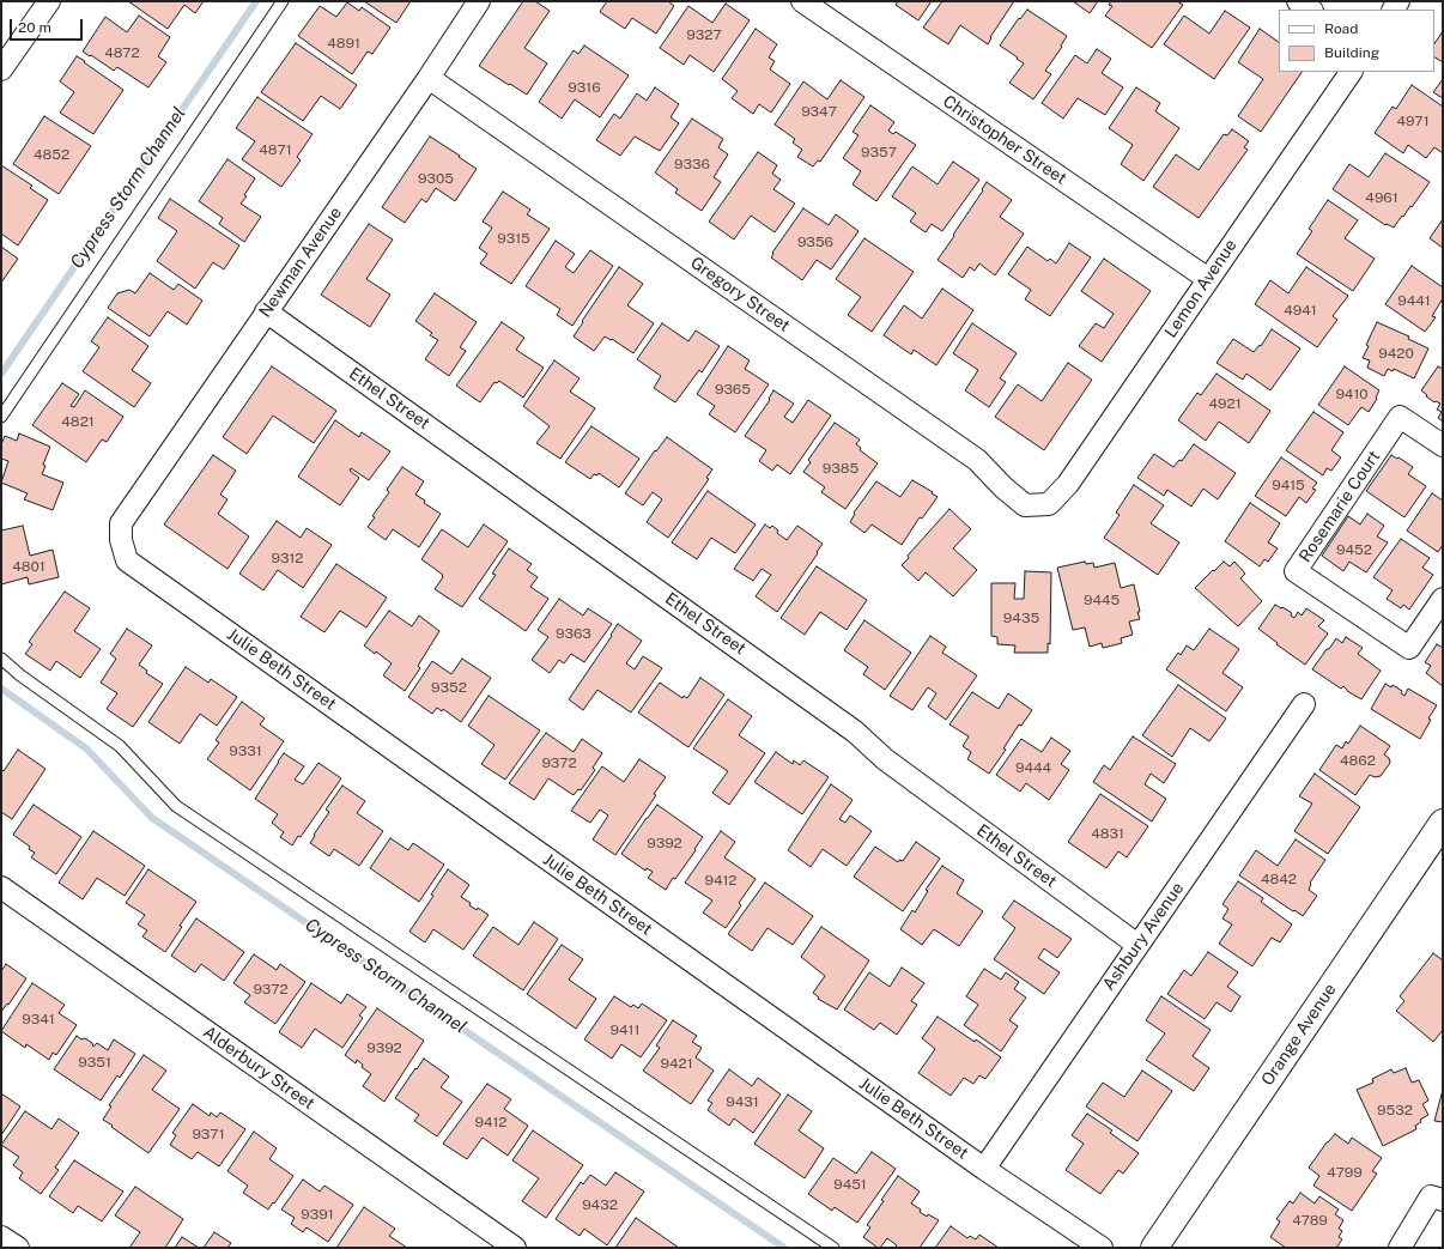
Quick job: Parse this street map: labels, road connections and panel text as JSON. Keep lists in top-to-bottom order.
{
  "streets": {
    "main road": ["Orange Avenue"],
    "street": [
      "Christopher Street",
      "Newman Avenue",
      "Lemon Avenue",
      "Gregory Street",
      "Ethel Street",
      "Rosemarie Court",
      "Julie Beth Street",
      "Ashbury Avenue",
      "Alderbury Street"
    ]
  },
  "crossings": [
    ["Christopher Street", "Lemon Avenue"],
    ["Newman Avenue", "Gregory Street"],
    ["Newman Avenue", "Ethel Street"],
    ["Newman Avenue", "Julie Beth Street"],
    ["Lemon Avenue", "Gregory Street"],
    ["Ethel Street", "Ashbury Avenue"],
    ["Julie Beth Street", "Ashbury Avenue"]
  ],
  "water": ["Cypress Storm Channel"],
  "house_numbers": [
    "9327",
    "4891",
    "4872",
    "9316",
    "9347",
    "4971",
    "4871",
    "9357",
    "4852",
    "9336",
    "9305",
    "4961",
    "9315",
    "9356",
    "9441",
    "4941",
    "9420",
    "9365",
    "9410",
    "4921",
    "4821",
    "9385",
    "9415",
    "9452",
    "9312",
    "4801",
    "9445",
    "9435",
    "9363",
    "9352",
    "9331",
    "4862",
    "9372",
    "9444",
    "4831",
    "9392",
    "4842",
    "9412",
    "9372",
    "9341",
    "9411",
    "9392",
    "9351",
    "9421",
    "9431",
    "9532",
    "9412",
    "9371",
    "4799",
    "9451",
    "9432",
    "9391",
    "4789"
  ],
  "legend": ["Road", "Building"],
  "scale_bar": "20 m"
}
